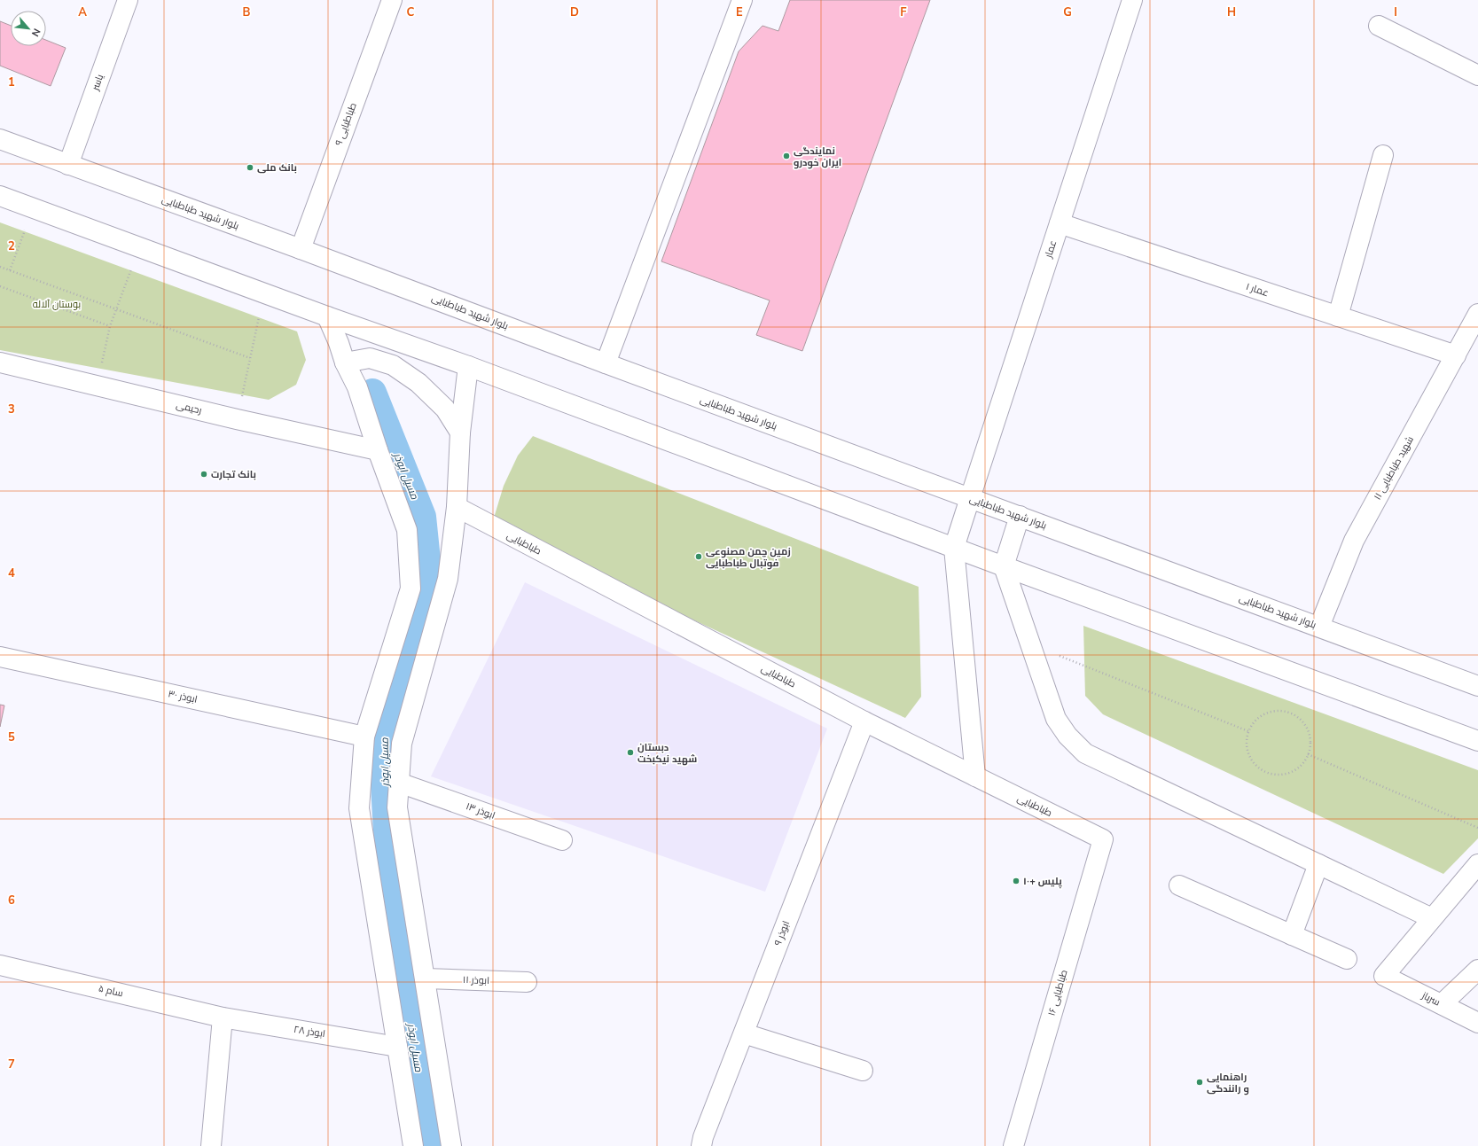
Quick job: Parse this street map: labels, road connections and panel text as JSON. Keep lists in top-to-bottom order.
{
  "streets": {
    "street": [
      "یاسر",
      "طباطبایی ۹",
      "بلوار شهید طباطبایی",
      "عمار",
      "عمار ۱",
      "رحیمی",
      "شهید طباطبایی ۱۱",
      "طباطبایی",
      "ابوذر ۳۰",
      "ابوذر ۱۳",
      "ابوذر ۹",
      "ابوذر ۱۱",
      "سام ۵",
      "طباطبایی ۱۶",
      "سرباز",
      "ابوذر ۲۸"
    ]
  },
  "crossings": [
    ["یاسر", "بلوار شهید طباطبایی"],
    ["طباطبایی ۹", "بلوار شهید طباطبایی"],
    ["بلوار شهید طباطبایی", "عمار"],
    ["بلوار شهید طباطبایی", "شهید طباطبایی ۱۱"],
    ["عمار", "عمار ۱"],
    ["عمار ۱", "شهید طباطبایی ۱۱"],
    ["طباطبایی", "ابوذر ۹"],
    ["طباطبایی", "طباطبایی ۱۶"],
    ["سام ۵", "ابوذر ۲۸"]
  ],
  "water": ["مسیل ابوذر"],
  "parks": ["بوستان آلاله"],
  "places": [
    "نمایندگی ایران خودرو",
    "بانک ملی",
    "بانک تجارت",
    "زمین چمن مصنوعی فوتبال طباطبایی",
    "دبستان شهید نیکبخت",
    "پلیس +۱۰",
    "راهنمایی و رانندگی"
  ],
  "north": "bottom right",
  "grid": {
    "columns": [
      "A",
      "B",
      "C",
      "D",
      "E",
      "F",
      "G",
      "H",
      "I"
    ],
    "rows": [
      "1",
      "2",
      "3",
      "4",
      "5",
      "6",
      "7"
    ]
  }
}
